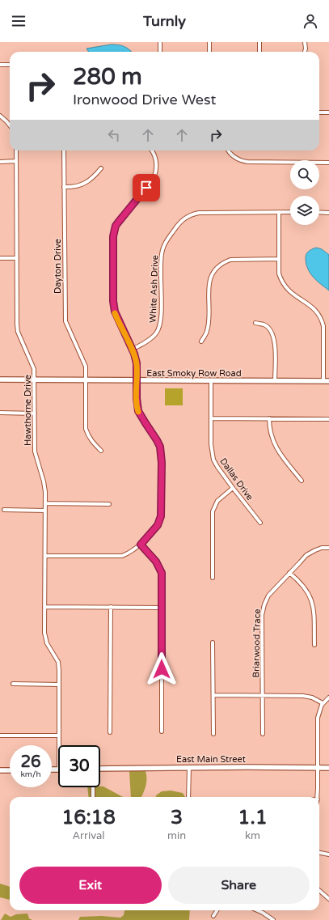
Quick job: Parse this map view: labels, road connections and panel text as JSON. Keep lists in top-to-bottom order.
{
  "streets": {
    "street": [
      "Dayton Drive",
      "White Ash Drive",
      "East Smoky Row Road",
      "Hawthorne Drive",
      "Dallas Drive",
      "Briarwood Trace",
      "East Main Street"
    ]
  },
  "crossings": [
    ["Dayton Drive", "East Smoky Row Road"],
    ["East Smoky Row Road", "Hawthorne Drive"],
    ["East Smoky Row Road", "Dallas Drive"]
  ],
  "page": {
    "header": "Turnly",
    "turn": ["280 m", "Ironwood Drive West"],
    "speed": "26 km/h",
    "limit": "30",
    "eta": [
      "16:18",
      "Arrival",
      "3",
      "min",
      "1.1",
      "km"
    ],
    "buttons": ["Exit", "Share"]
  }
}
